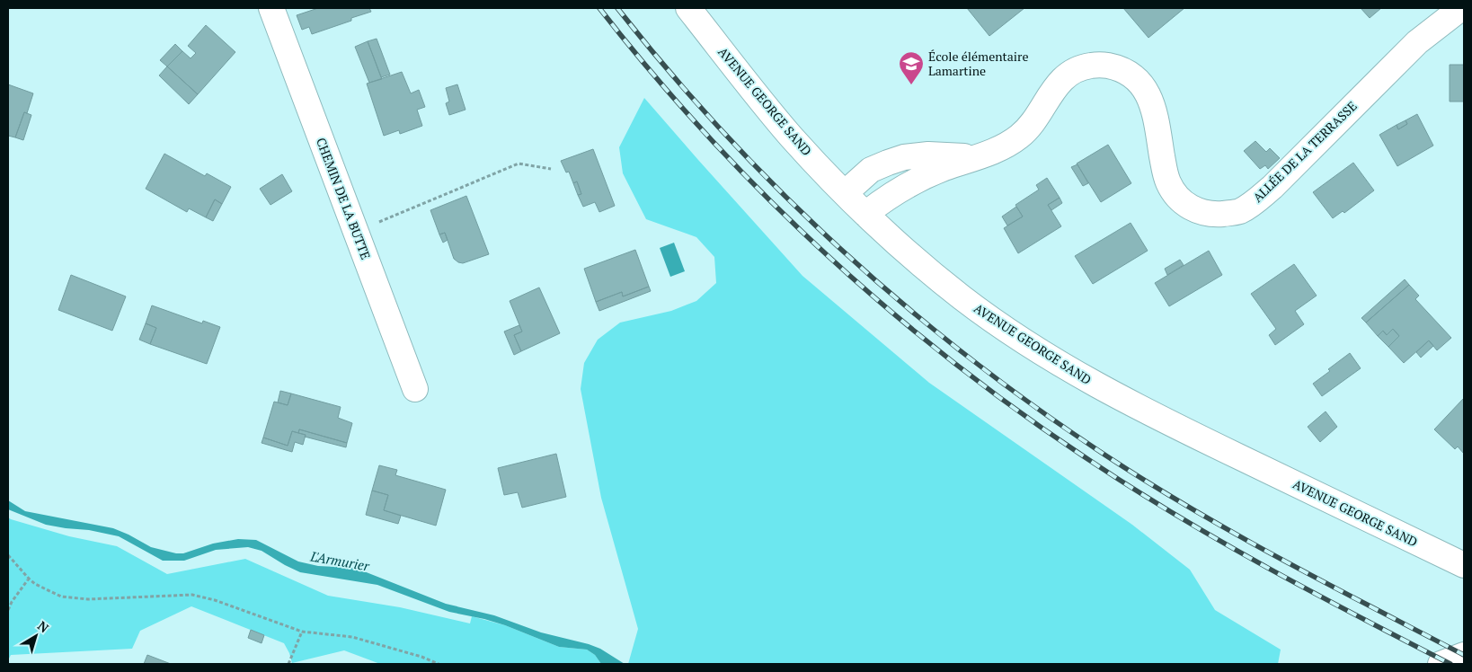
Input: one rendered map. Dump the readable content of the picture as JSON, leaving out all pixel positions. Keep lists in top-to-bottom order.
{
  "streets": {
    "street": ["AVENUE GEORGE SAND", "ALLÉE DE LA TERRASSE", "CHEMIN DE LA BUTTE"]
  },
  "crossings": [
    ["AVENUE GEORGE SAND", "ALLÉE DE LA TERRASSE"]
  ],
  "water": ["L'Armurier"],
  "places": {
    "school or university": ["École élémentaire Lamartine"]
  },
  "north": "top right"
}
